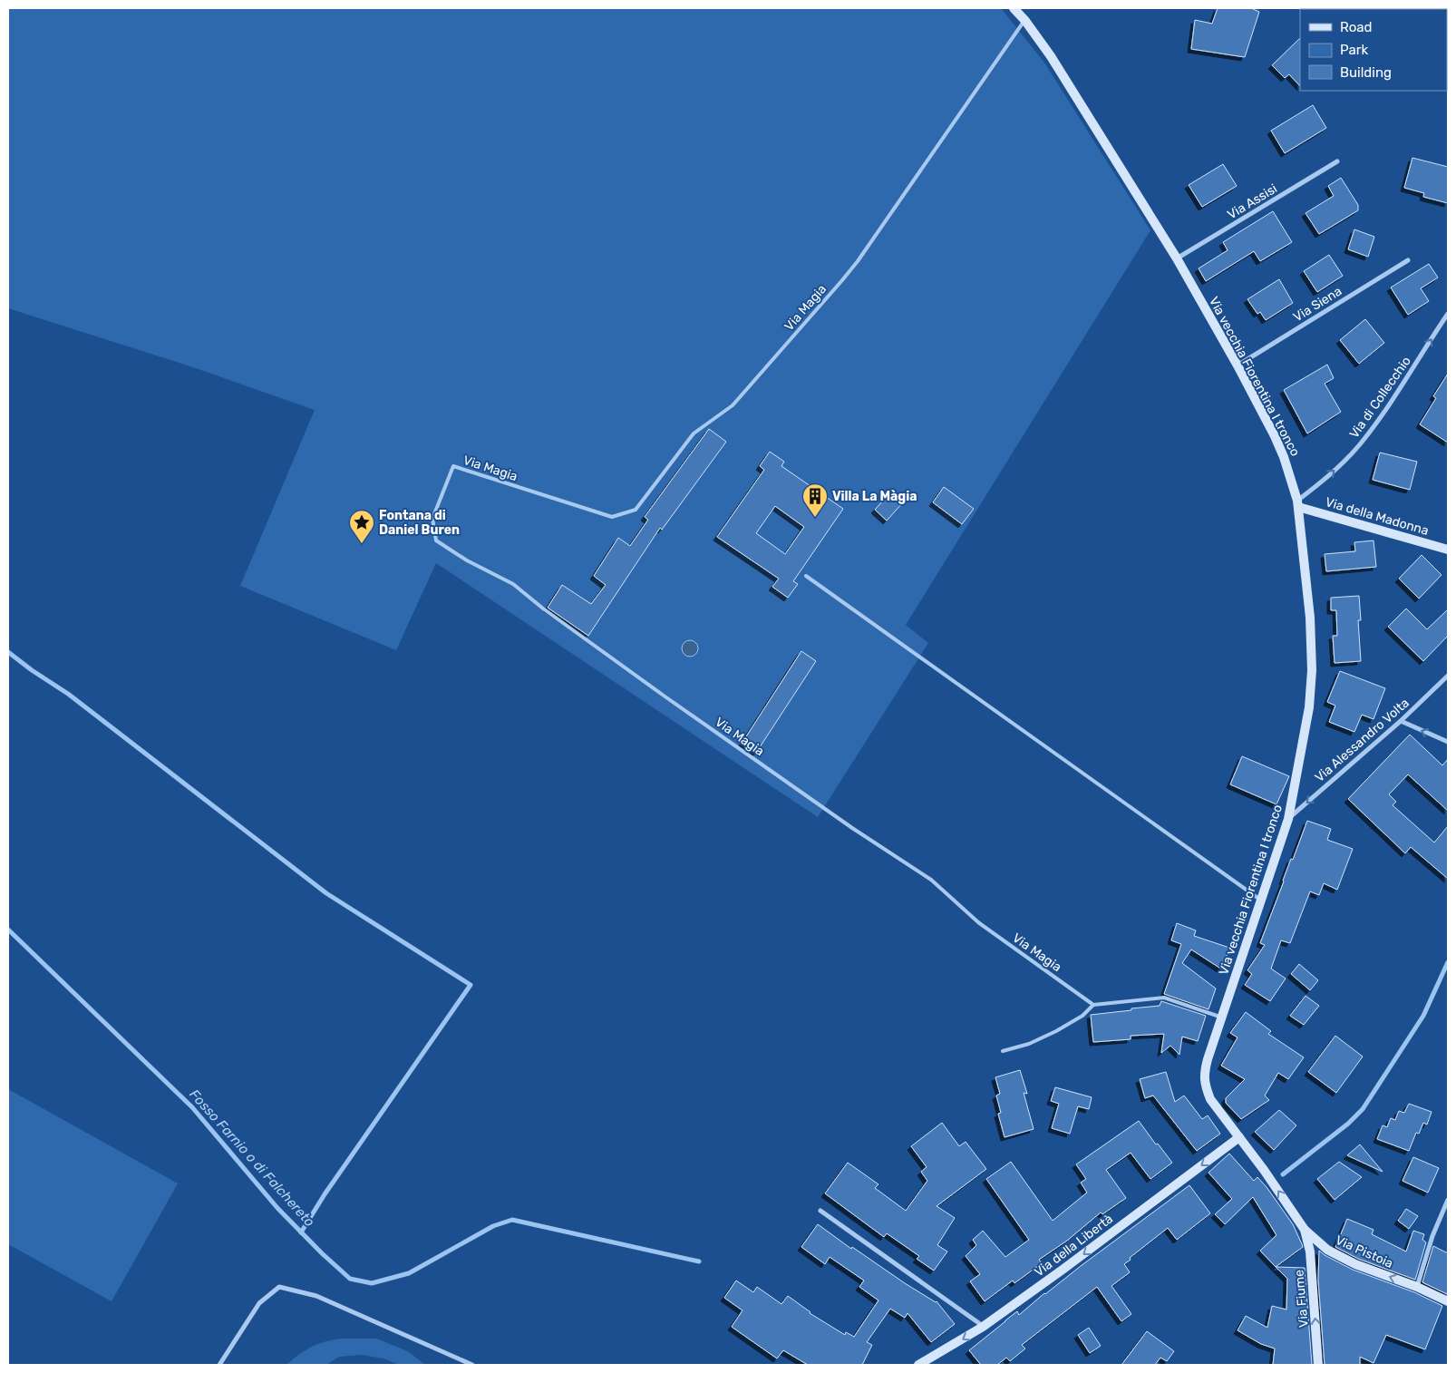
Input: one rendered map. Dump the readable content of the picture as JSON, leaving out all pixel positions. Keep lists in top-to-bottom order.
{
  "streets": {
    "street": [
      "Via Assisi",
      "Via Siena",
      "Via vecchia Fiorentina I tronco",
      "Via di Collecchio",
      "Via della Madonna",
      "Via Alessandro Volta",
      "Via della Libertà",
      "Via Pistoia",
      "Via Fiume"
    ],
    "lane": ["Via Magia"]
  },
  "crossings": [
    ["Via Assisi", "Via vecchia Fiorentina I tronco"],
    ["Via Siena", "Via vecchia Fiorentina I tronco"],
    ["Via Magia", "Via vecchia Fiorentina I tronco"],
    ["Via vecchia Fiorentina I tronco", "Via di Collecchio"],
    ["Via vecchia Fiorentina I tronco", "Via della Madonna"],
    ["Via vecchia Fiorentina I tronco", "Via Alessandro Volta"],
    ["Via vecchia Fiorentina I tronco", "Via della Libertà"],
    ["Via vecchia Fiorentina I tronco", "Via Pistoia"],
    ["Via di Collecchio", "Via della Madonna"],
    ["Via della Libertà", "Via Pistoia"],
    ["Via Pistoia", "Via Fiume"]
  ],
  "one_way": [
    "Via di Collecchio",
    "Via Alessandro Volta",
    "Via della Libertà",
    "Via Pistoia",
    "Via Fiume"
  ],
  "water": ["Fosso Farnio o di Falchereto"],
  "places": {
    "building": ["Villa La Màgia"],
    "place": ["Fontana di Daniel Buren"]
  },
  "legend": ["Road", "Park", "Building"]
}
